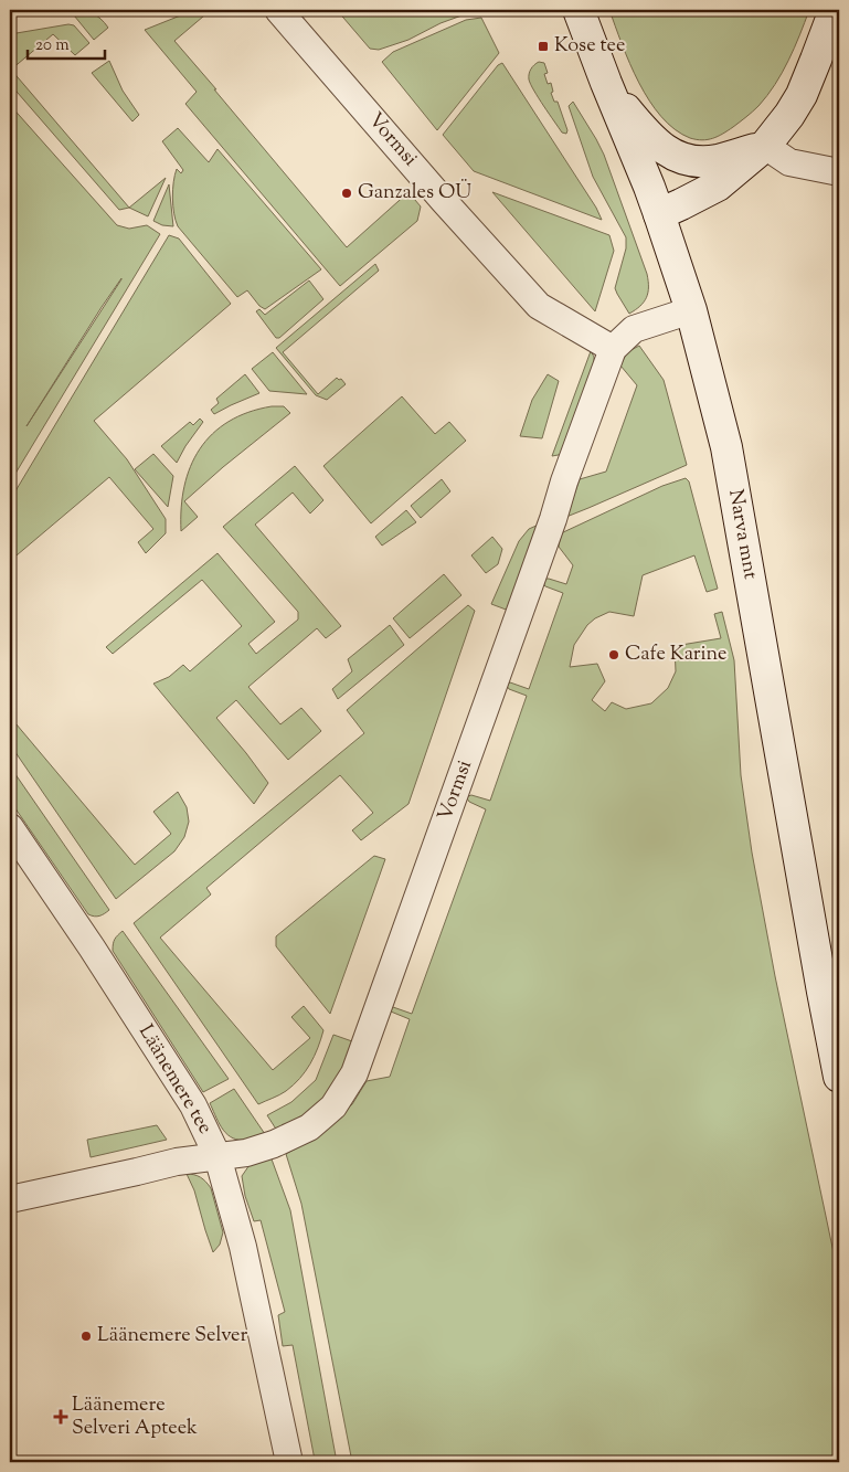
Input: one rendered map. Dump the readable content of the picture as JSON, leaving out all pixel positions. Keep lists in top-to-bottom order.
{
  "streets": {
    "main road": ["Narva mnt"],
    "street": ["Vormsi", "Läänemere tee"]
  },
  "crossings": [
    ["Vormsi", "Narva mnt"],
    ["Vormsi", "Läänemere tee"]
  ],
  "places": {
    "transit": ["Kose tee"],
    "other": ["Ganzales OÜ", "Cafe Karine", "Läänemere Selver"],
    "health": ["Läänemere Selveri Apteek"]
  },
  "scale_bar": "20 m"
}
